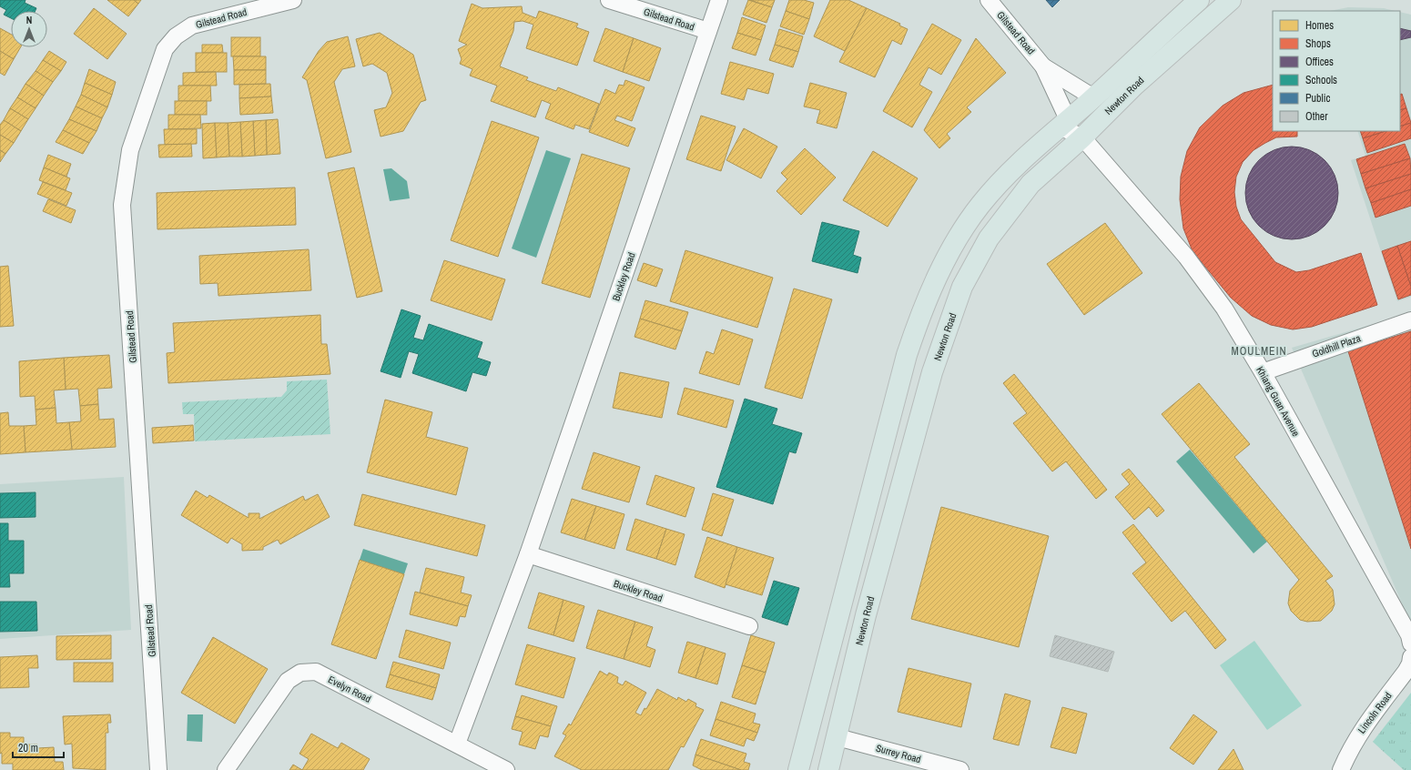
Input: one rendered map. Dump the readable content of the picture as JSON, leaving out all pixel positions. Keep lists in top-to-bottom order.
{
  "streets": {
    "main road": ["Newton Road"],
    "street": [
      "Gilstead Road",
      "Buckley Road",
      "Goldhill Plaza",
      "Khiang Guan Avenue",
      "Evelyn Road",
      "Lincoln Road",
      "Surrey Road"
    ]
  },
  "crossings": [
    ["Gilstead Road", "Newton Road"],
    ["Gilstead Road", "Buckley Road"],
    ["Gilstead Road", "Khiang Guan Avenue"],
    ["Newton Road", "Khiang Guan Avenue"],
    ["Newton Road", "Surrey Road"],
    ["Buckley Road", "Evelyn Road"],
    ["Goldhill Plaza", "Khiang Guan Avenue"]
  ],
  "districts": ["MOULMEIN"],
  "legend": [
    "Homes",
    "Shops",
    "Offices",
    "Schools",
    "Public",
    "Other"
  ],
  "scale_bar": "20 m",
  "north": "top"
}
